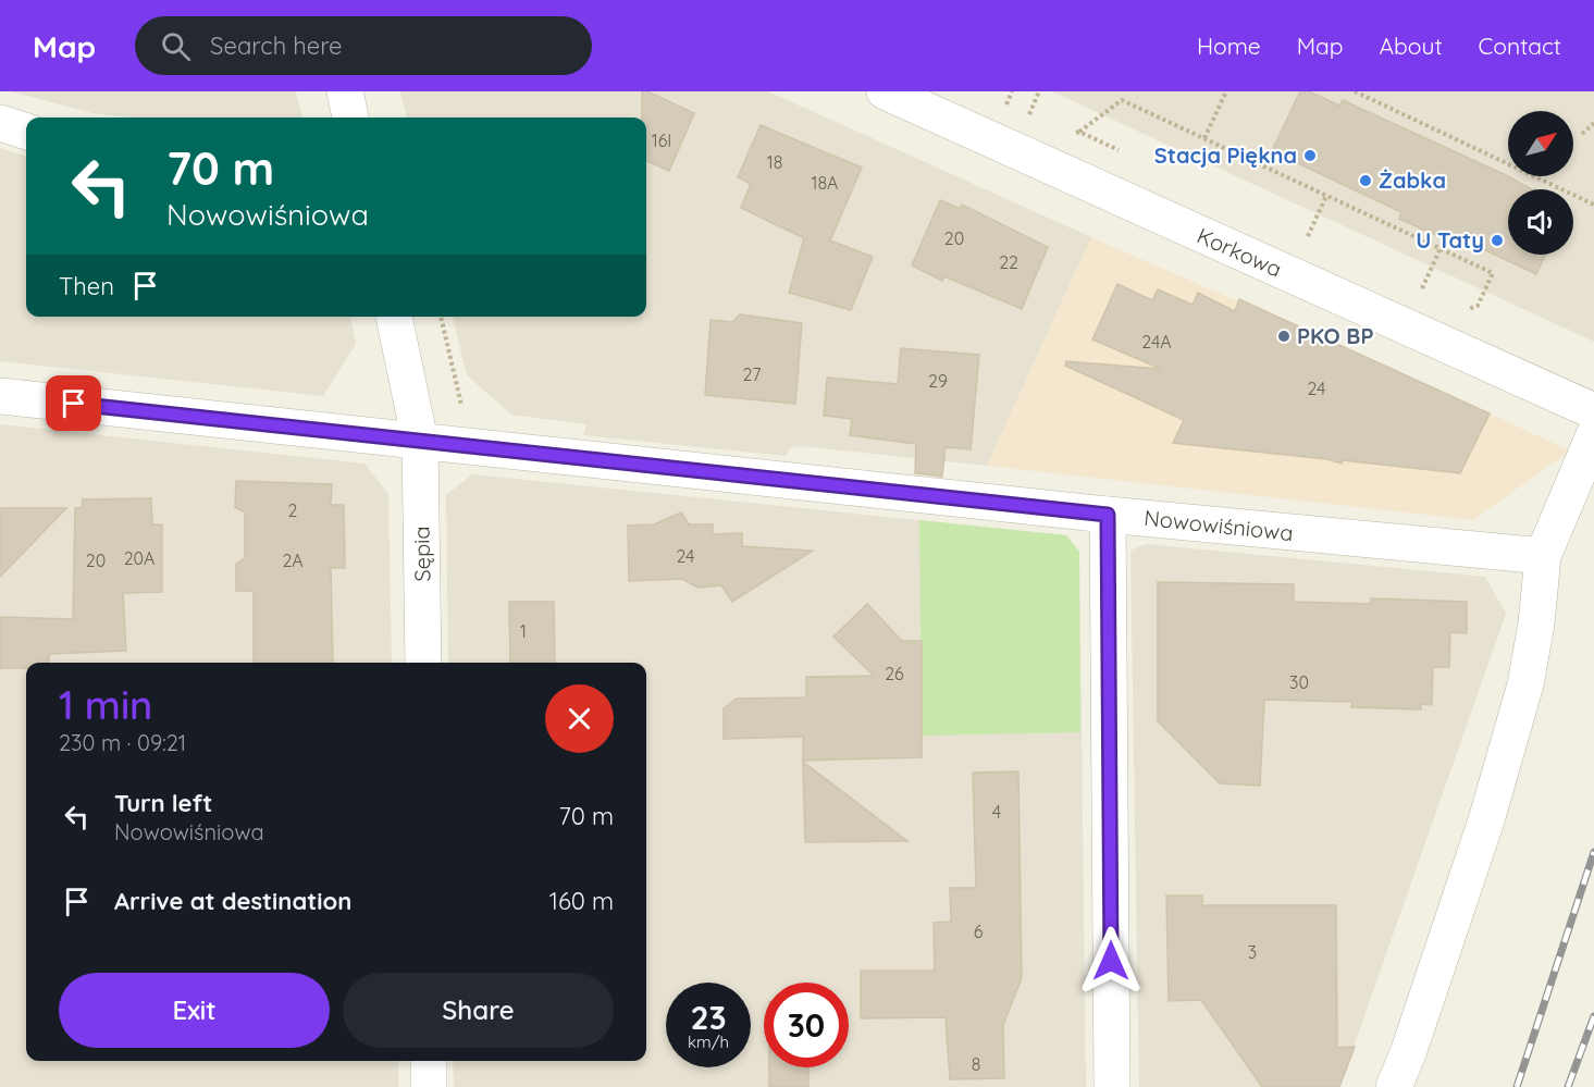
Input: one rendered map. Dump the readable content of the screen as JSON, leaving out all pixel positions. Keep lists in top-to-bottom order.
{
  "streets": {
    "street": ["Korkowa", "Nowowiśniowa", "Sępia"]
  },
  "crossings": [
    ["Nowowiśniowa", "Sępia"]
  ],
  "places": [
    "Stacja Piękna",
    "Żabka",
    "U Taty",
    "PKO BP"
  ],
  "house_numbers": [
    "16I",
    "18",
    "18A",
    "20",
    "22",
    "24A",
    "27",
    "29",
    "24",
    "2",
    "24",
    "20A",
    "20",
    "2A",
    "1",
    "26",
    "30",
    "4",
    "6",
    "3",
    "8"
  ],
  "north": "top right",
  "page": {
    "header": "Map",
    "search": "Search here",
    "nav": [
      "Home",
      "Map",
      "About",
      "Contact"
    ],
    "turn": ["70 m", "Nowowiśniowa"],
    "then": "Then",
    "heading": ["1 min", "230 m · 09:21"],
    "list": [
      {
        "name": "Turn left",
        "note": "Nowowiśniowa",
        "value": "70 m"
      },
      {
        "name": "Arrive at destination",
        "value": "160 m"
      }
    ],
    "buttons": ["Exit", "Share"],
    "speed": "23 km/h",
    "limit": "30"
  }
}
